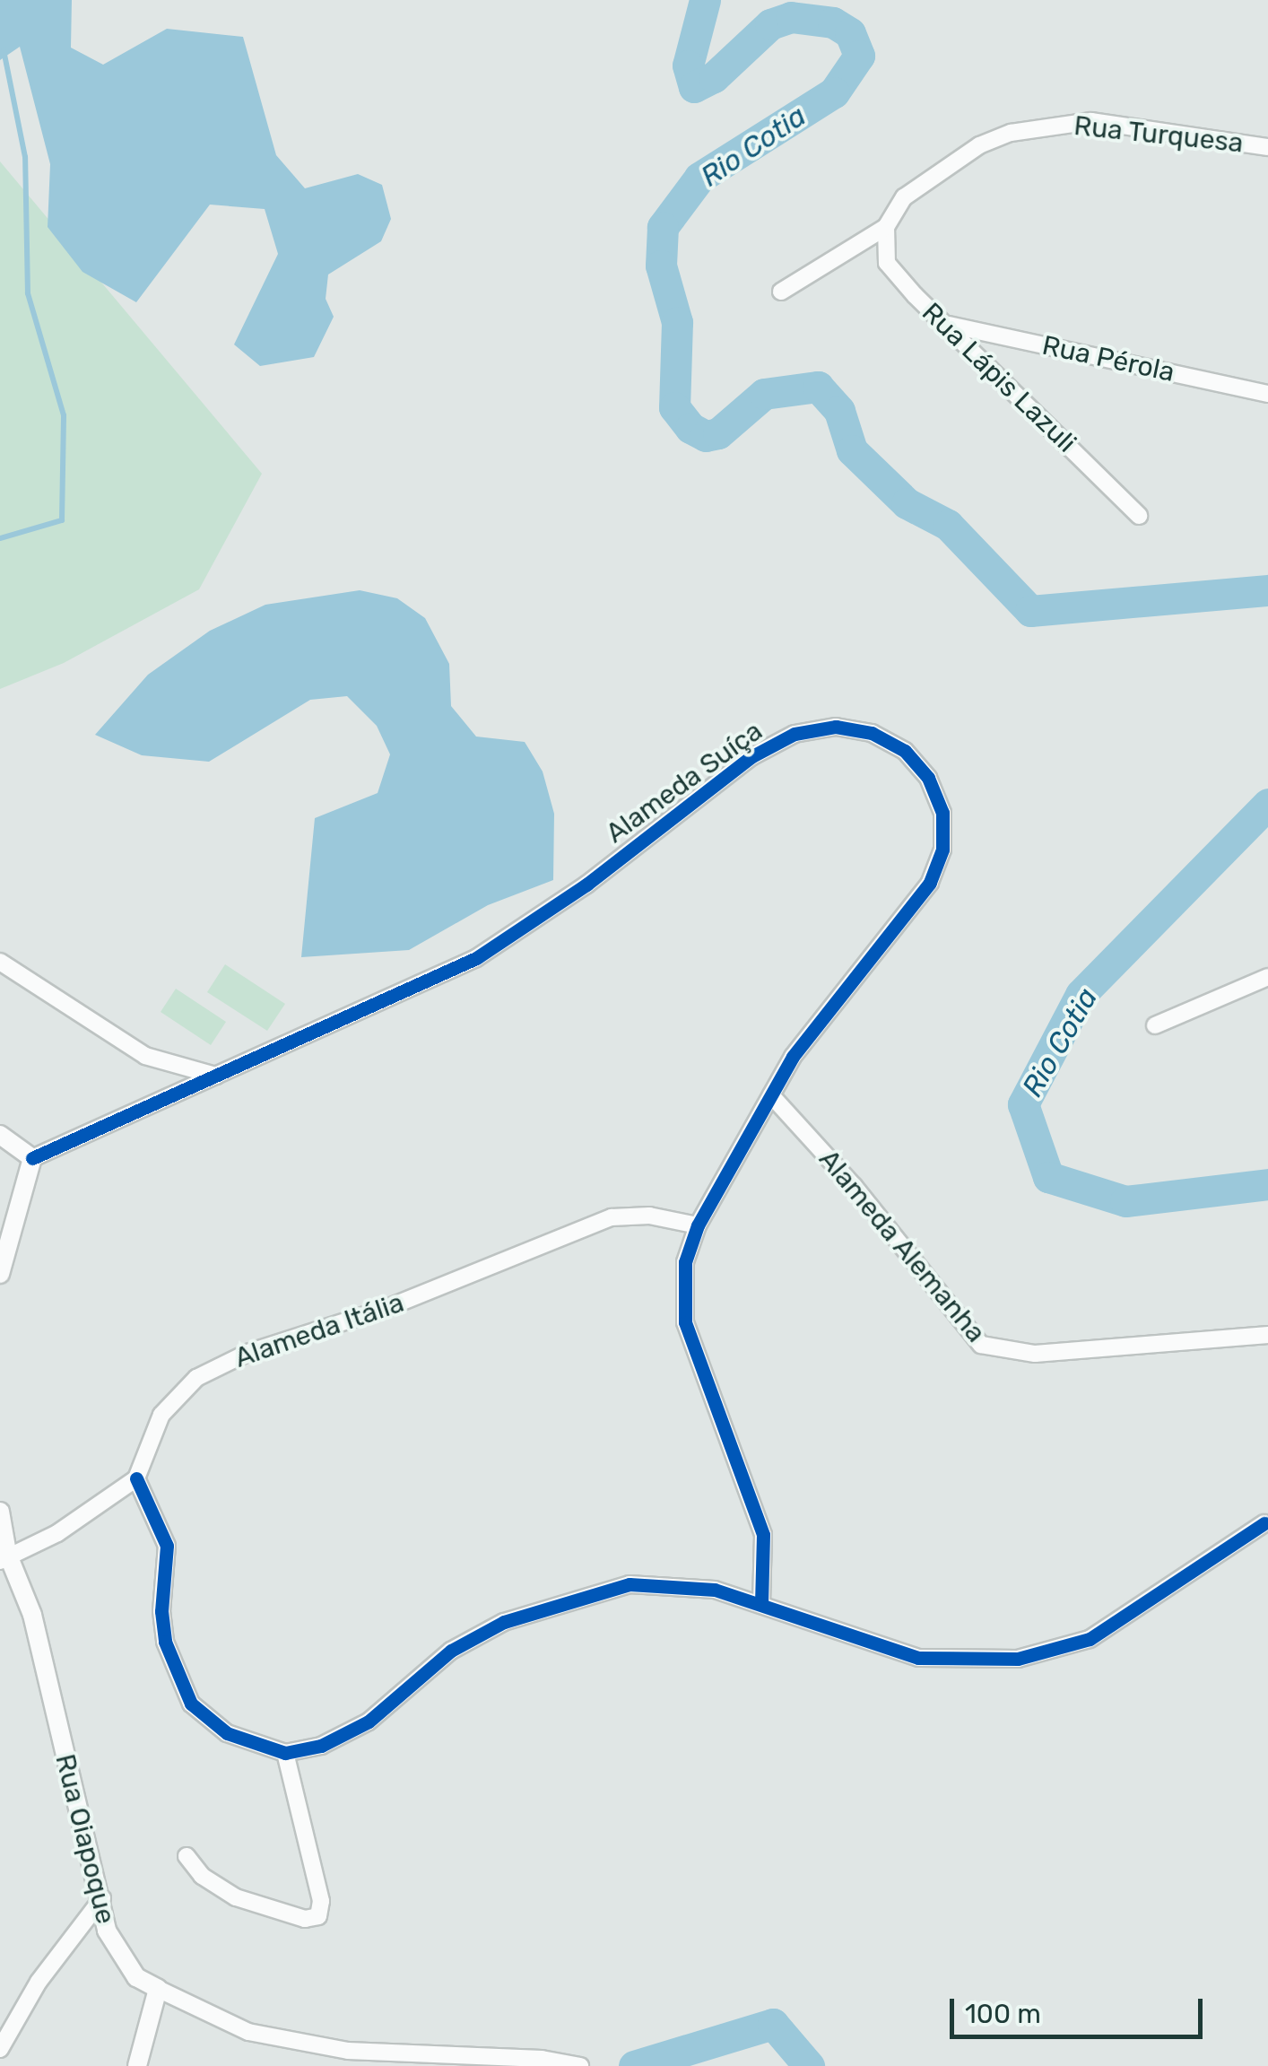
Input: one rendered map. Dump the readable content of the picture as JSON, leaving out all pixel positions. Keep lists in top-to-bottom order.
{
  "streets": {
    "street": [
      "Rua Turquesa",
      "Rua Pérola",
      "Rua Lápis Lazuli",
      "Alameda Suíça",
      "Alameda Alemanha",
      "Alameda Itália",
      "Rua Oiapoque"
    ]
  },
  "crossings": [
    ["Rua Turquesa", "Rua Lápis Lazuli"],
    ["Rua Pérola", "Rua Lápis Lazuli"],
    ["Alameda Suíça", "Alameda Alemanha"],
    ["Alameda Suíça", "Alameda Itália"]
  ],
  "water": ["Rio Cotia"],
  "scale_bar": "100 m"
}
